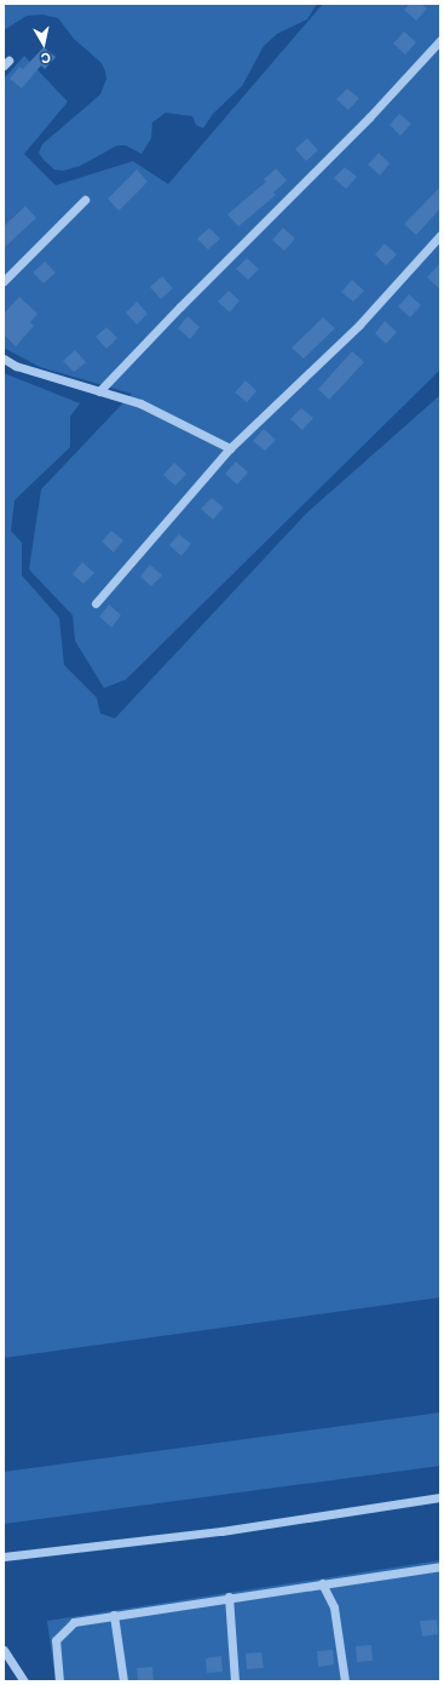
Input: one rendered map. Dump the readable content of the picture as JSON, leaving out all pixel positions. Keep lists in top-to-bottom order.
{
  "north": "bottom"
}
